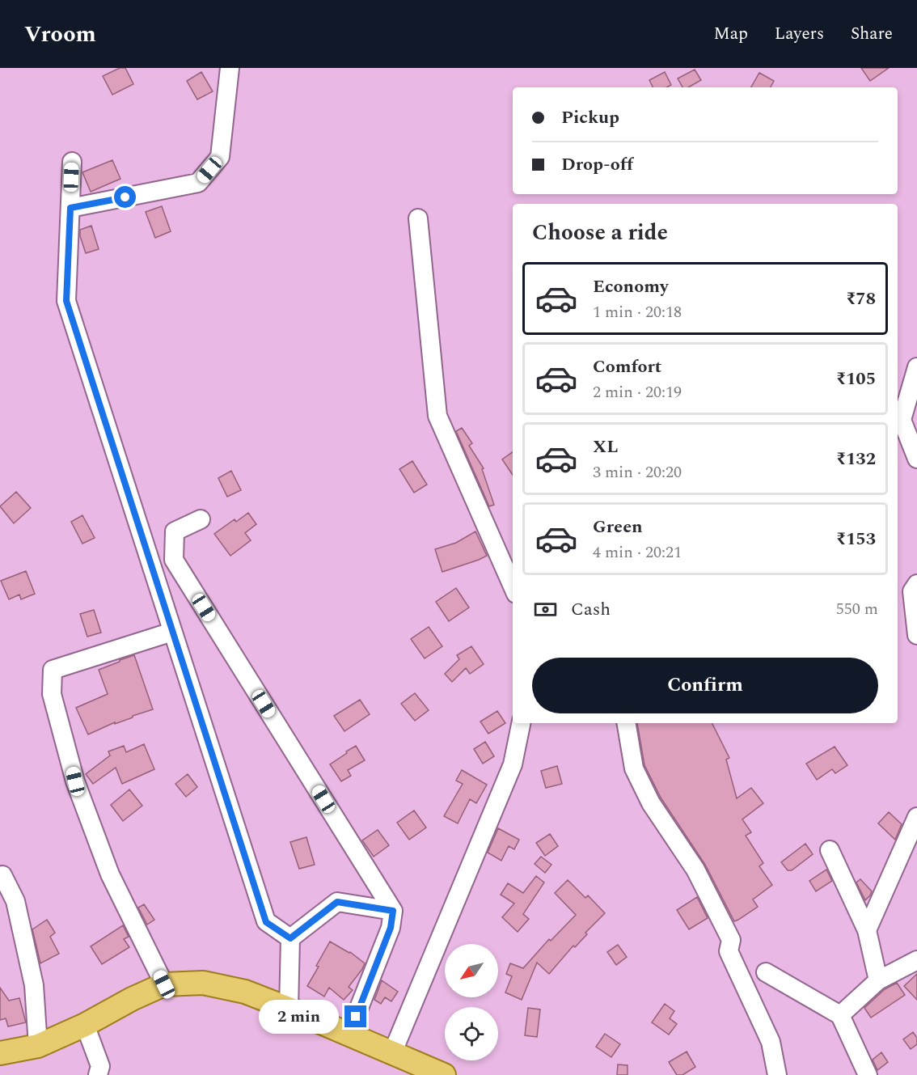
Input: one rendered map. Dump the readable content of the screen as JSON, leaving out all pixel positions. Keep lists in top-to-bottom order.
{
  "north": "bottom left",
  "page": {
    "header": "Vroom",
    "nav": ["Map", "Layers", "Share"],
    "banner": ["Pickup", "Drop-off"],
    "heading": "Choose a ride",
    "list": [
      {
        "name": "Economy",
        "note": "1 min · 20:18",
        "value": "₹78"
      },
      {
        "name": "Comfort",
        "note": "2 min · 20:19",
        "value": "₹105"
      },
      {
        "name": "XL",
        "note": "3 min · 20:20",
        "value": "₹132"
      },
      {
        "name": "Green",
        "note": "4 min · 20:21",
        "value": "₹153"
      }
    ],
    "pay": ["Cash", "550 m"],
    "buttons": "Confirm",
    "bubble": "2 min"
  }
}
